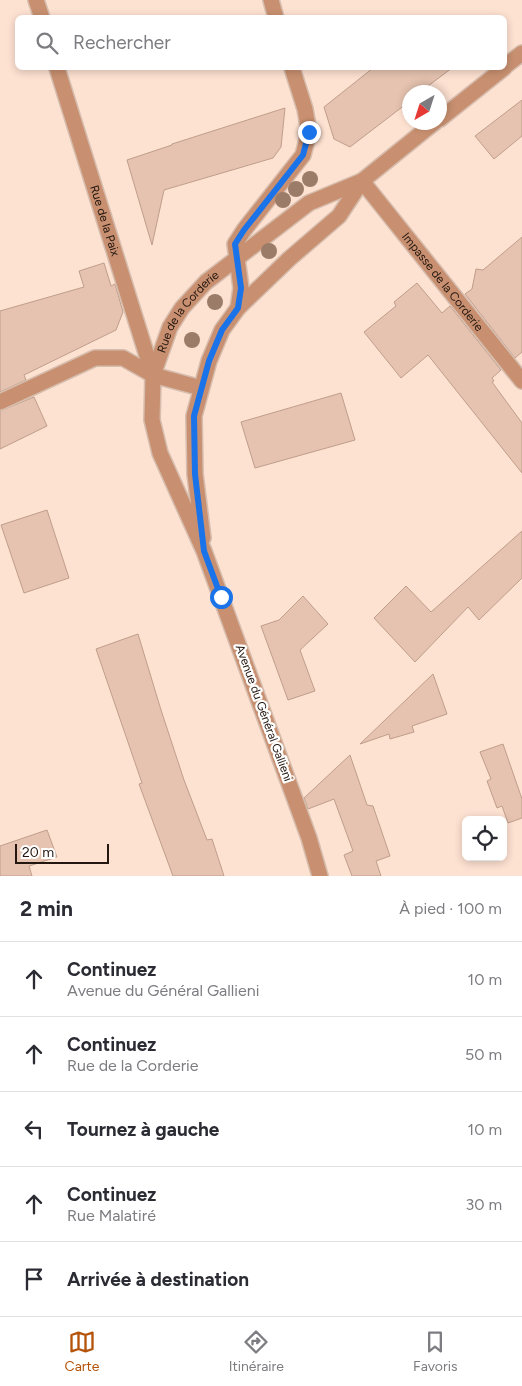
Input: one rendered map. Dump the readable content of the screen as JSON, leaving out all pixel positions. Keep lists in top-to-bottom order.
{
  "streets": {
    "street": [
      "Rue de la Paix",
      "Impasse de la Corderie",
      "Rue de la Corderie",
      "Avenue du Général Gallieni"
    ]
  },
  "crossings": [
    ["Rue de la Paix", "Rue de la Corderie"],
    ["Impasse de la Corderie", "Rue de la Corderie"],
    ["Rue de la Corderie", "Avenue du Général Gallieni"]
  ],
  "scale_bar": "20 m",
  "north": "bottom left",
  "page": {
    "search": "Rechercher",
    "scale": "20 m",
    "heading": ["2 min", "À pied · 100 m"],
    "list": [
      ["Continuez", "Avenue du Général Gallieni", "10 m"],
      ["Continuez", "Rue de la Corderie", "50 m"],
      ["Tournez à gauche", "10 m"],
      ["Continuez", "Rue Malatiré", "30 m"],
      "Arrivée à destination"
    ],
    "nav": ["Carte", "Itinéraire", "Favoris"]
  }
}
